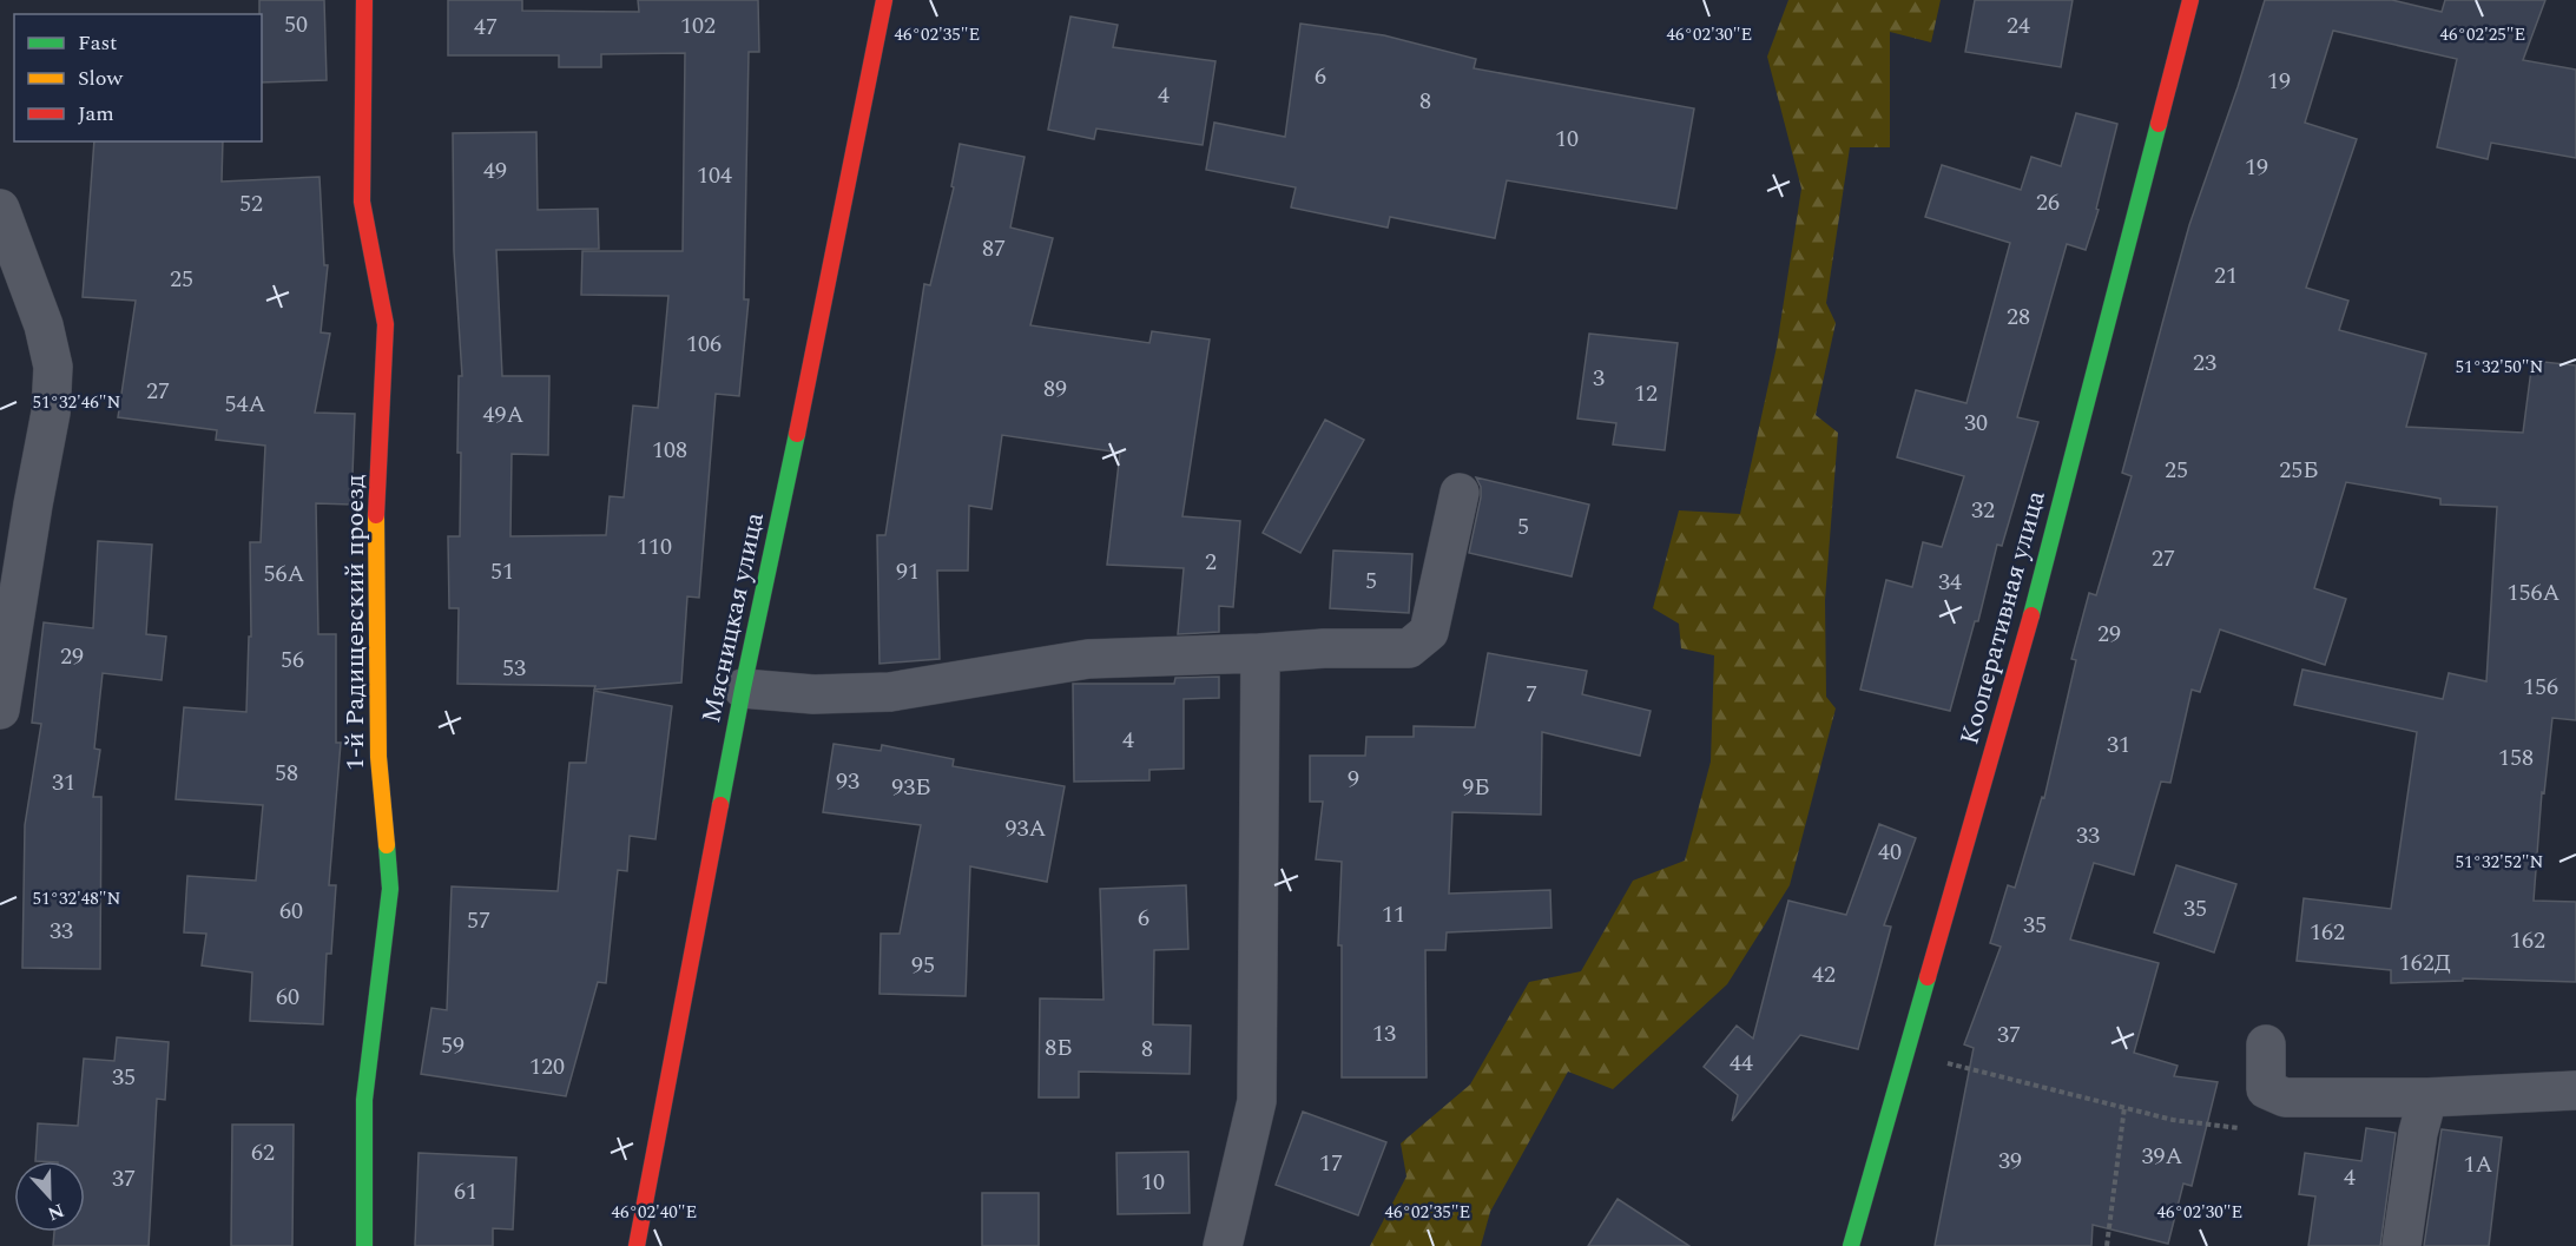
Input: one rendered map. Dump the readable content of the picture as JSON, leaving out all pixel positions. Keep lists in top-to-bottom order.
{
  "streets": {
    "street": ["Мясницкая улица", "Кооперативная улица", "1-й Радищевский проезд"]
  },
  "house_numbers": [
    "50",
    "102",
    "24",
    "47",
    "6",
    "19",
    "4",
    "8",
    "10",
    "19",
    "49",
    "104",
    "26",
    "52",
    "87",
    "21",
    "25",
    "28",
    "106",
    "23",
    "3",
    "89",
    "27",
    "12",
    "54А",
    "49А",
    "30",
    "108",
    "25",
    "25Б",
    "32",
    "5",
    "110",
    "27",
    "2",
    "51",
    "91",
    "56А",
    "5",
    "34",
    "156А",
    "29",
    "29",
    "56",
    "53",
    "156",
    "7",
    "4",
    "31",
    "158",
    "58",
    "9",
    "93",
    "31",
    "93Б",
    "9Б",
    "93А",
    "33",
    "40",
    "35",
    "60",
    "11",
    "6",
    "57",
    "35",
    "33",
    "162",
    "162",
    "162Д",
    "95",
    "42",
    "60",
    "13",
    "37",
    "59",
    "8Б",
    "8",
    "44",
    "120",
    "35",
    "62",
    "39А",
    "39",
    "17",
    "1А",
    "4",
    "37",
    "10",
    "61"
  ],
  "legend": ["Fast", "Slow", "Jam"],
  "north": "bottom",
  "coordinates": [
    "46°02'25\"E",
    "46°02'35\"E",
    "46°02'30\"E",
    "51°32'50\"N",
    "51°32'46\"N",
    "51°32'52\"N",
    "51°32'48\"N",
    "46°02'40\"E"
  ]
}
